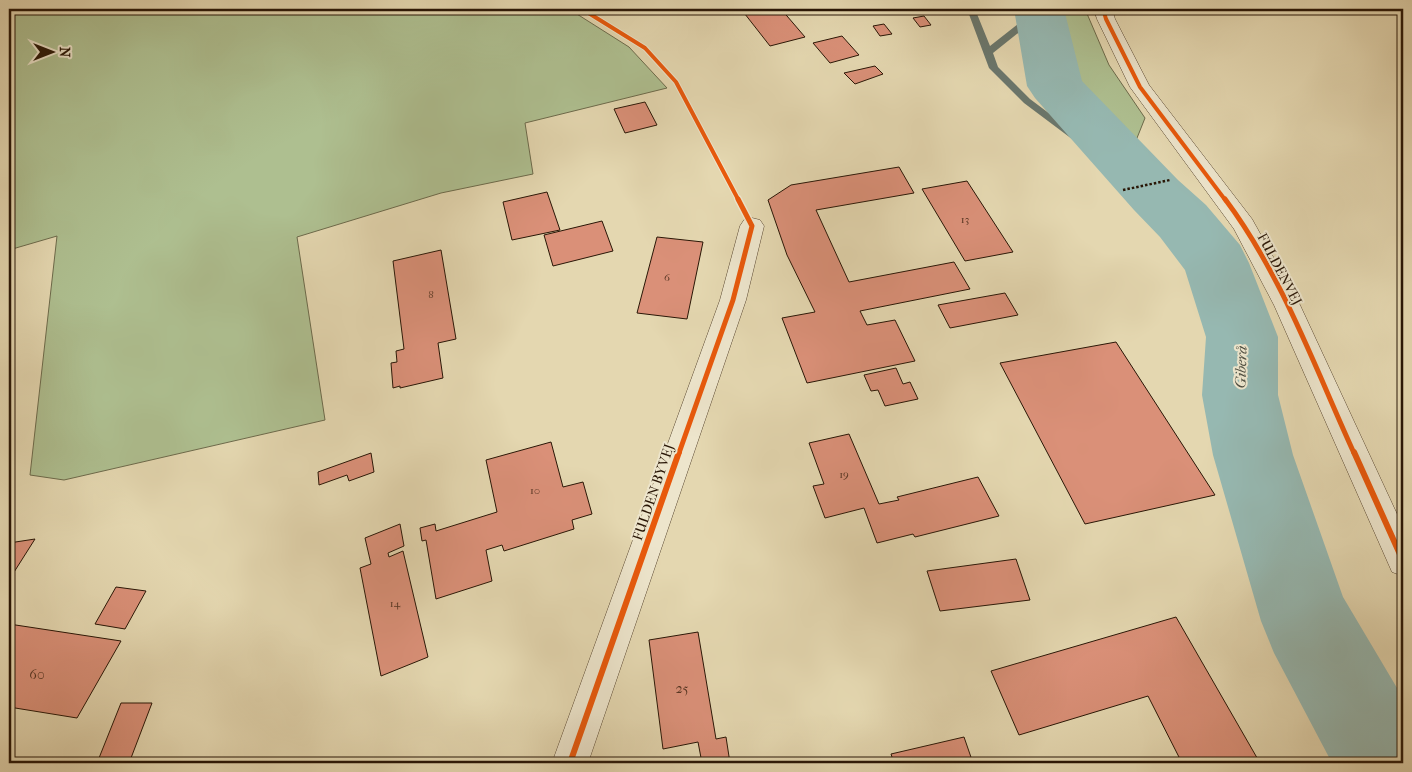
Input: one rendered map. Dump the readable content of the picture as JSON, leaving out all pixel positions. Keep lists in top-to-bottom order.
{
  "streets": {
    "street": ["FULDENVEJ", "FULDEN BYVEJ"]
  },
  "water": ["Giberå"],
  "house_numbers": [
    "13",
    "6",
    "8",
    "19",
    "10",
    "14",
    "60",
    "25"
  ],
  "north": "right"
}
